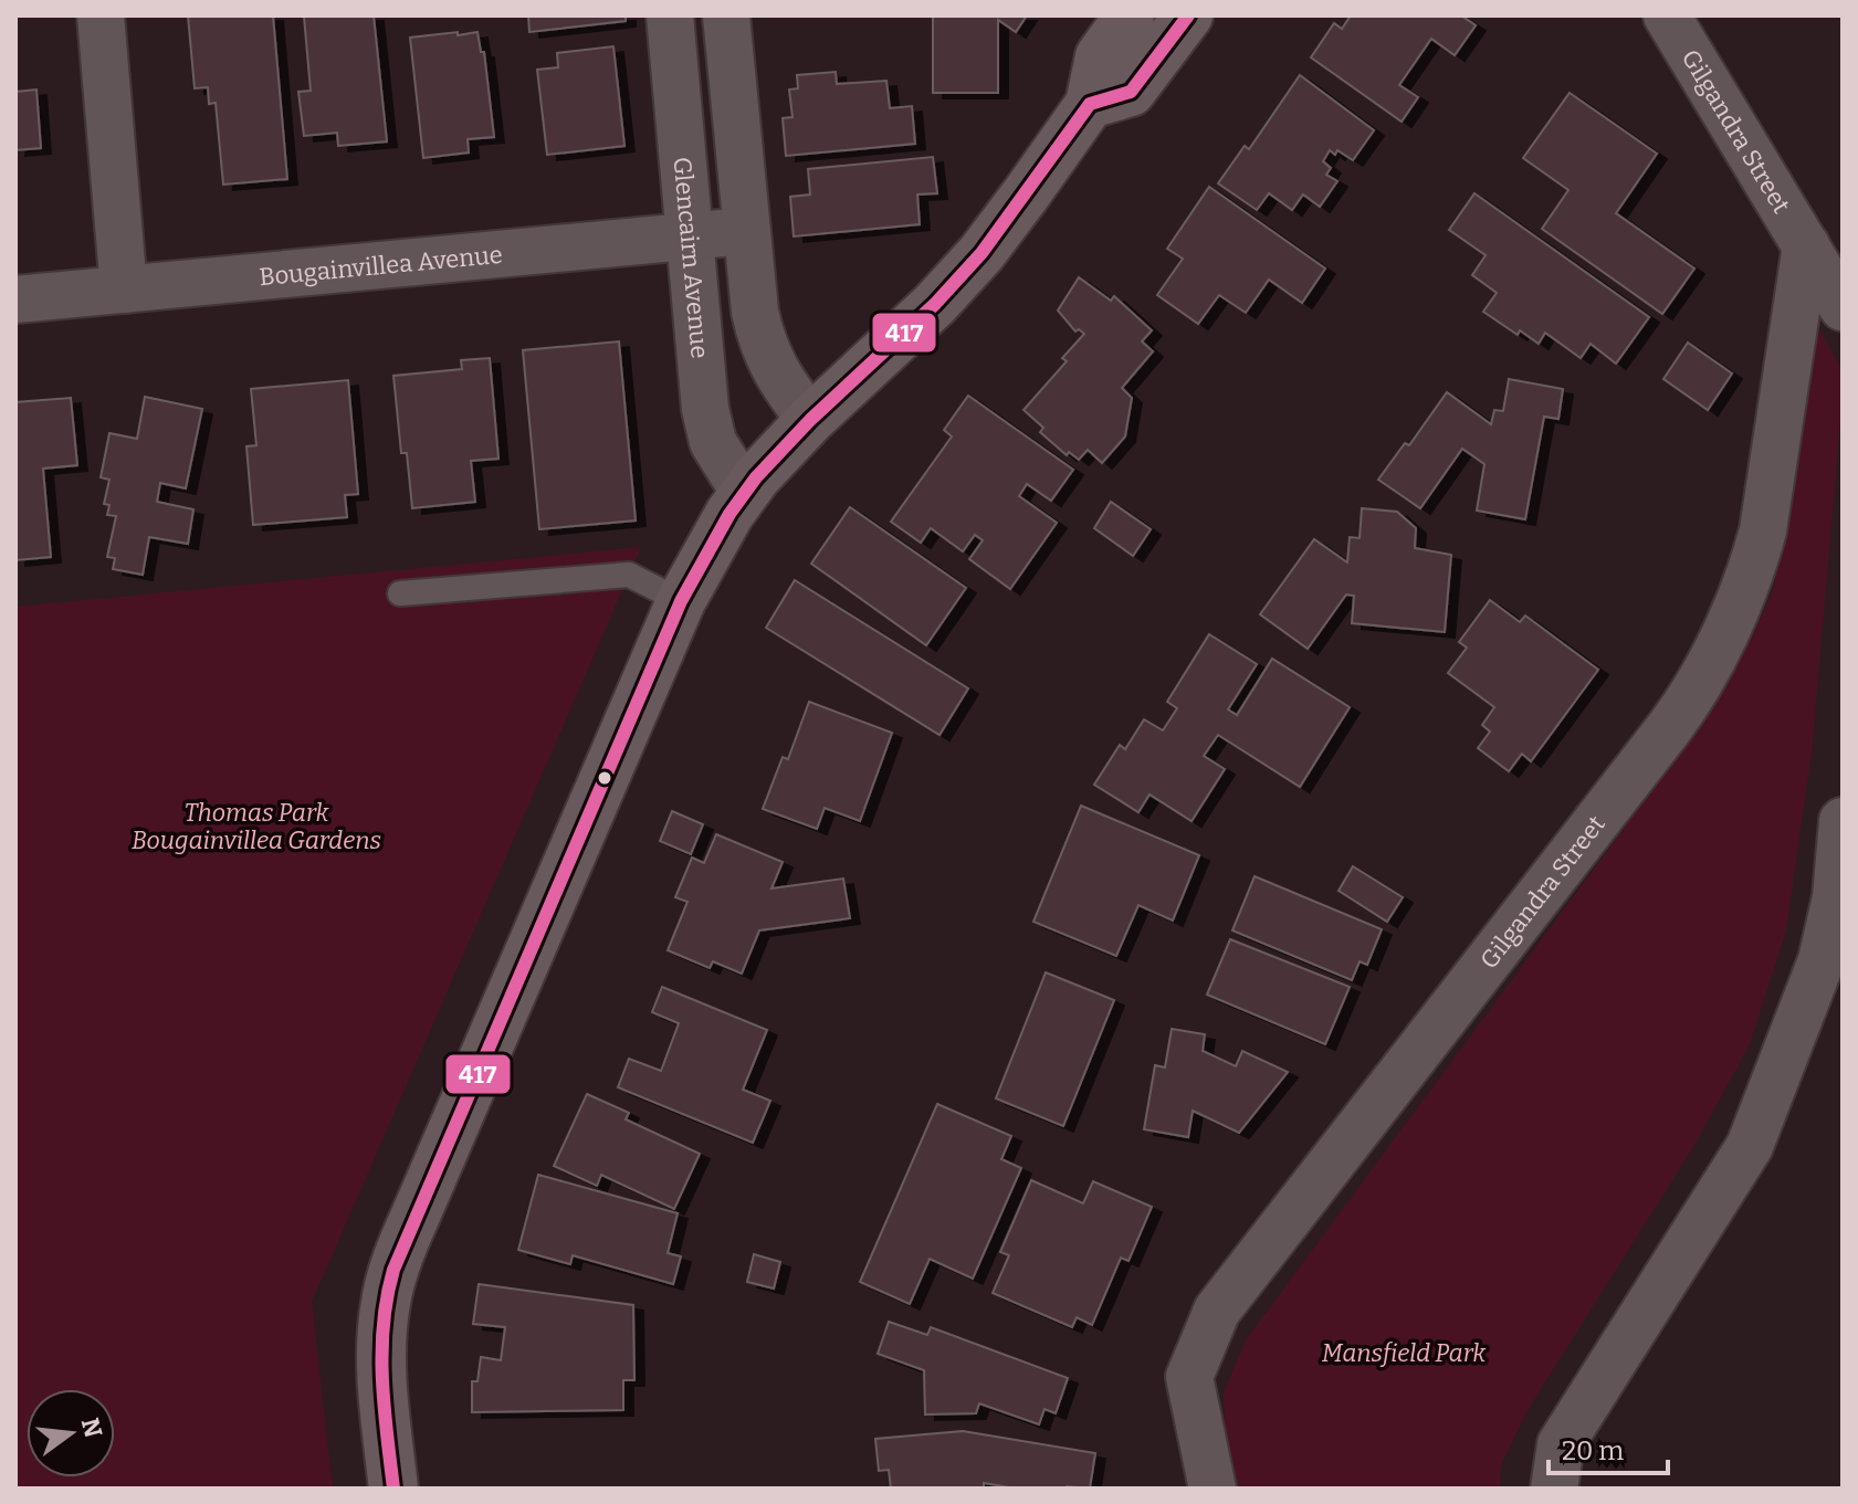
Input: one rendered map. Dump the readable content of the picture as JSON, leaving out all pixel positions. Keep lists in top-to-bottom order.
{
  "streets": {
    "street": ["Gilgandra Street", "Glencairn Avenue", "Bougainvillea Avenue"]
  },
  "crossings": [
    ["Glencairn Avenue", "Bougainvillea Avenue"]
  ],
  "parks": ["Thomas Park Bougainvillea Gardens", "Mansfield Park"],
  "lines": ["transit line 417"],
  "scale_bar": "20 m",
  "north": "right"
}
